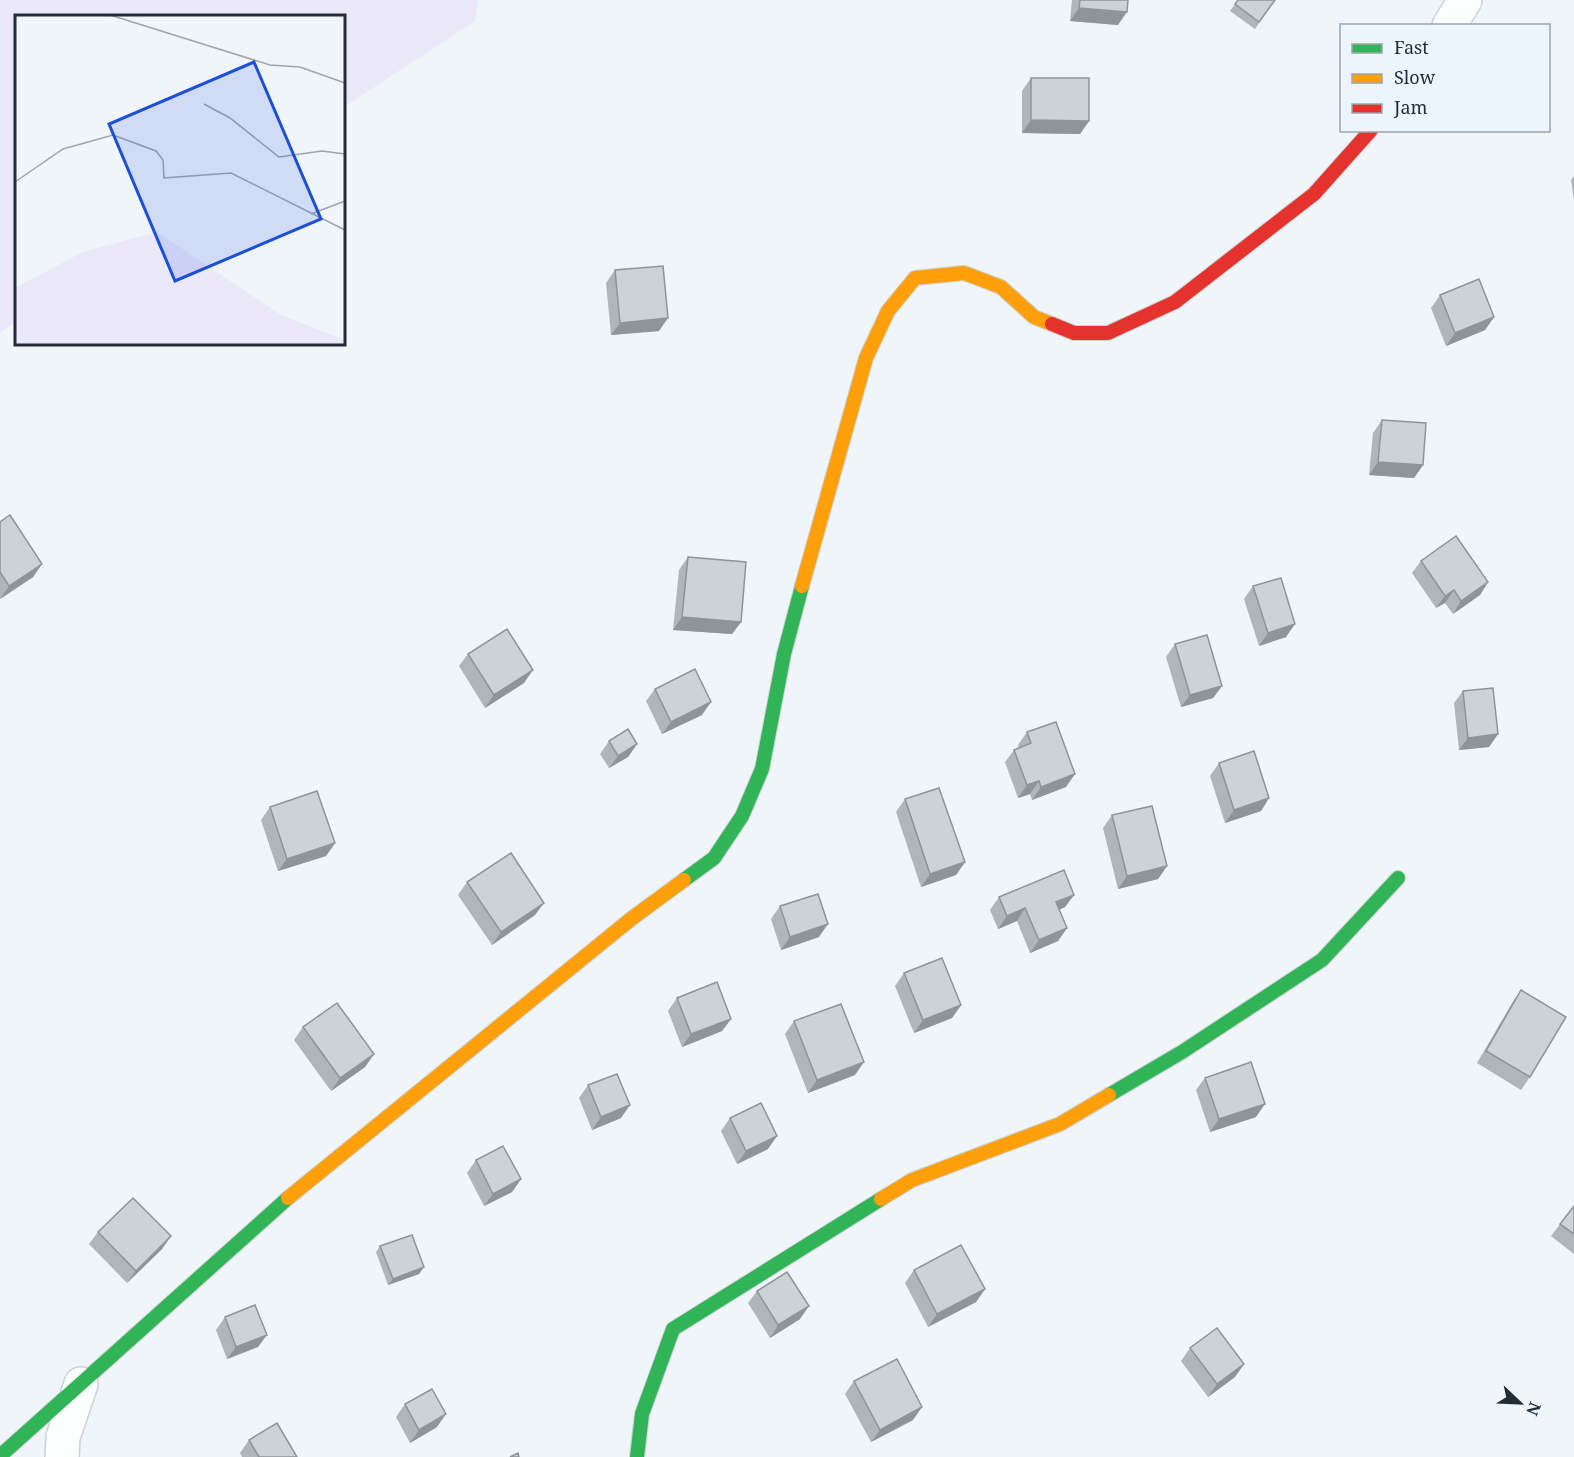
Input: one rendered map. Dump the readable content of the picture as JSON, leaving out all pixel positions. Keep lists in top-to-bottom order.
{
  "legend": ["Fast", "Slow", "Jam"],
  "north": "bottom right"
}
